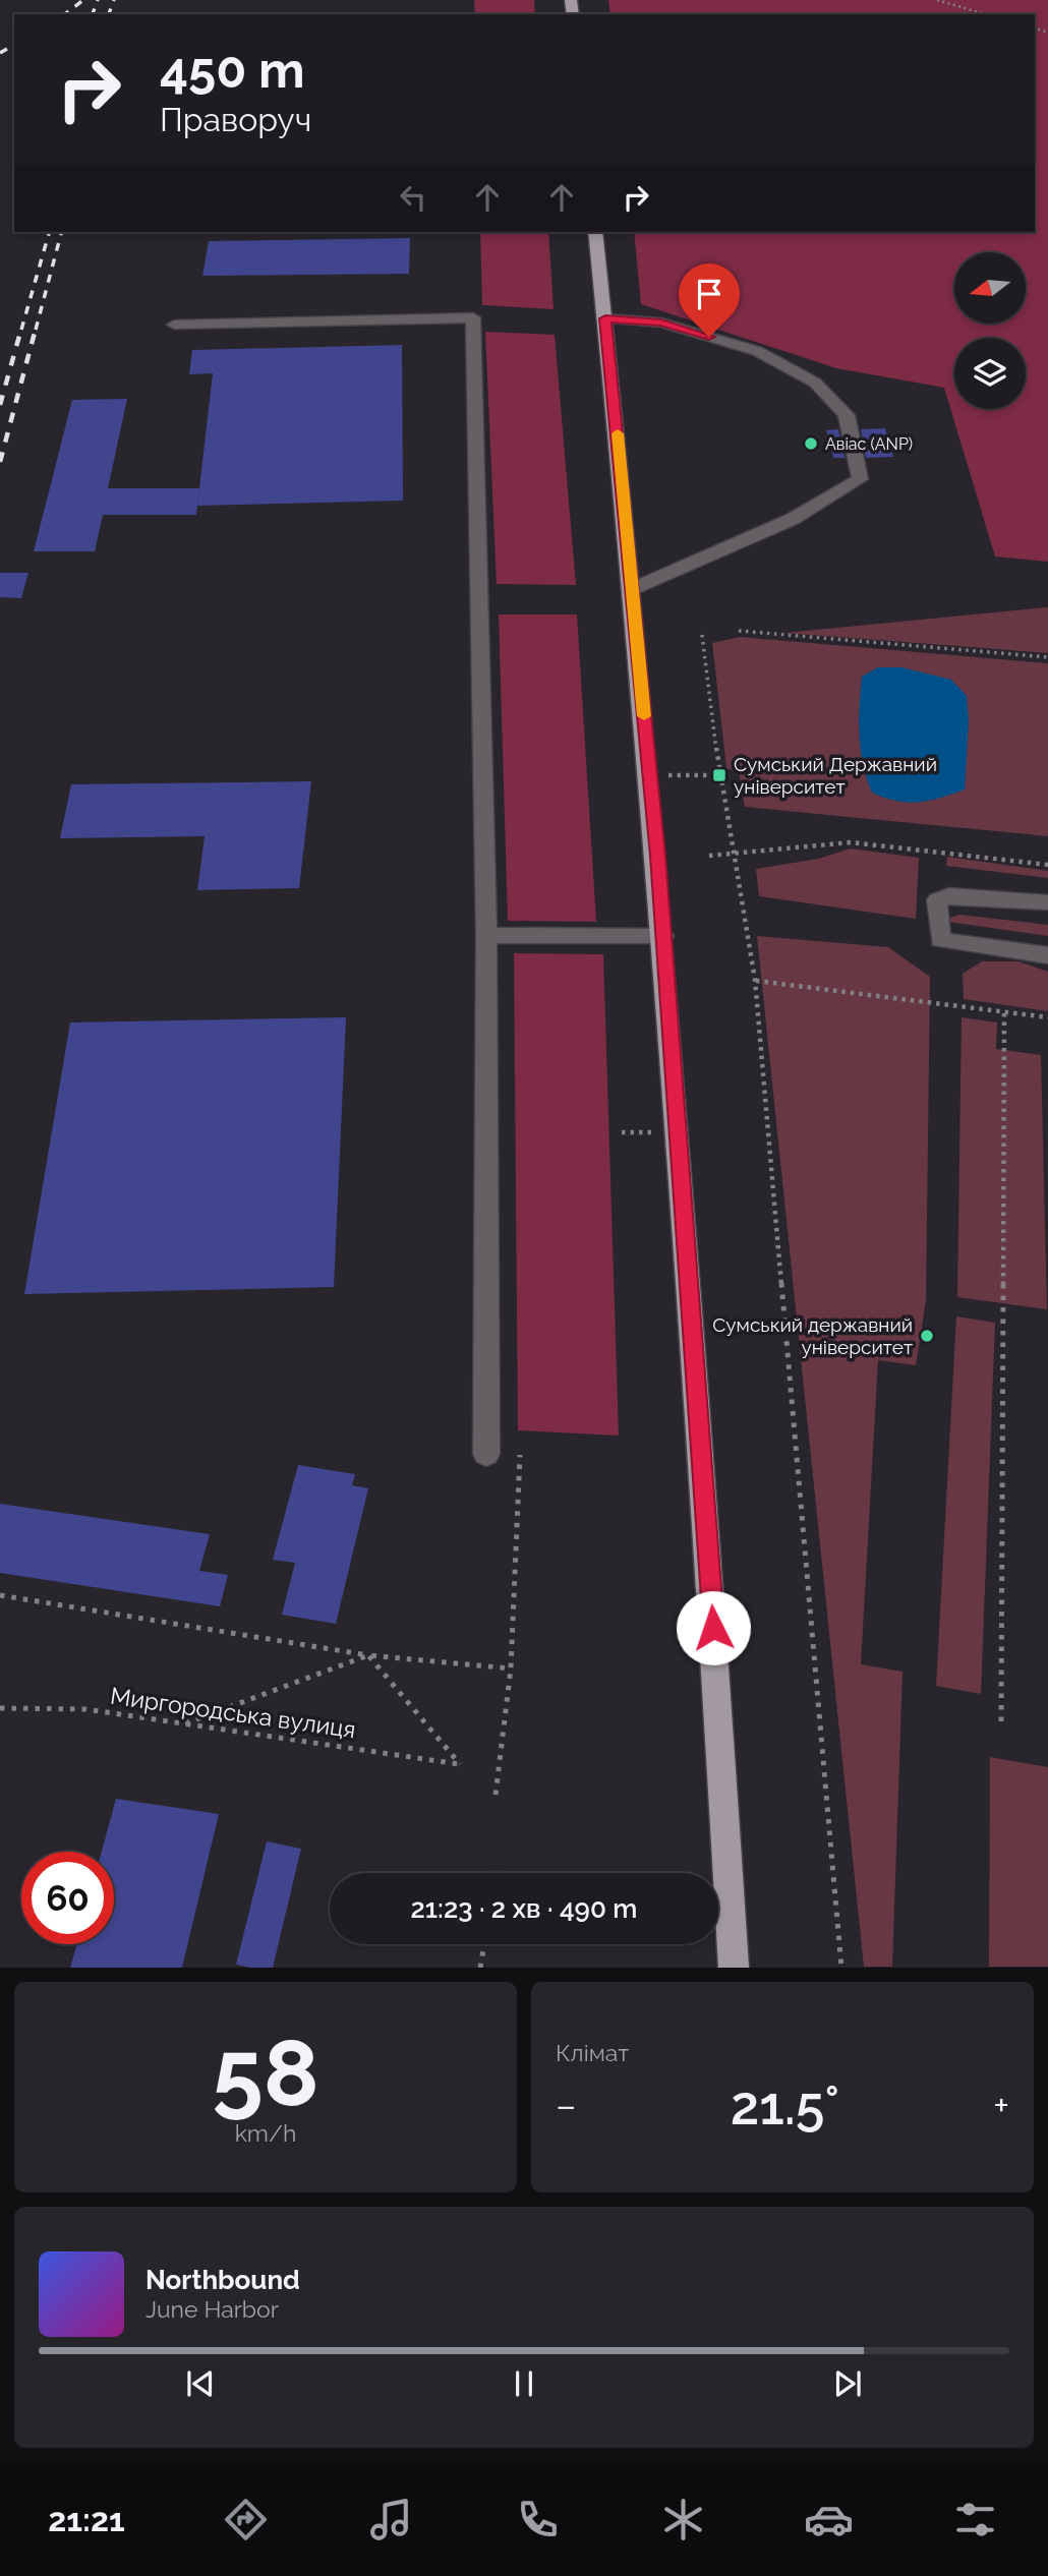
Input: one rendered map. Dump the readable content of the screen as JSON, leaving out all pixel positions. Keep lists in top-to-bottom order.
{
  "streets": {
    "path": ["Миргородська вулиця"]
  },
  "places": {
    "other": ["Авіас (ANP)", "Сумський державний університет"],
    "transit": ["Сумський Державний університет"]
  },
  "north": "left",
  "page": {
    "turn": ["450 m", "Праворуч"],
    "limit": "60",
    "trip": "21:23 · 2 хв · 490 m",
    "tile": [
      ["58", "km/h"],
      "Клімат"
    ],
    "heat": ["−", "21.5°", "+"],
    "song": ["Northbound", "June Harbor"],
    "tabs": "21:21"
  }
}
